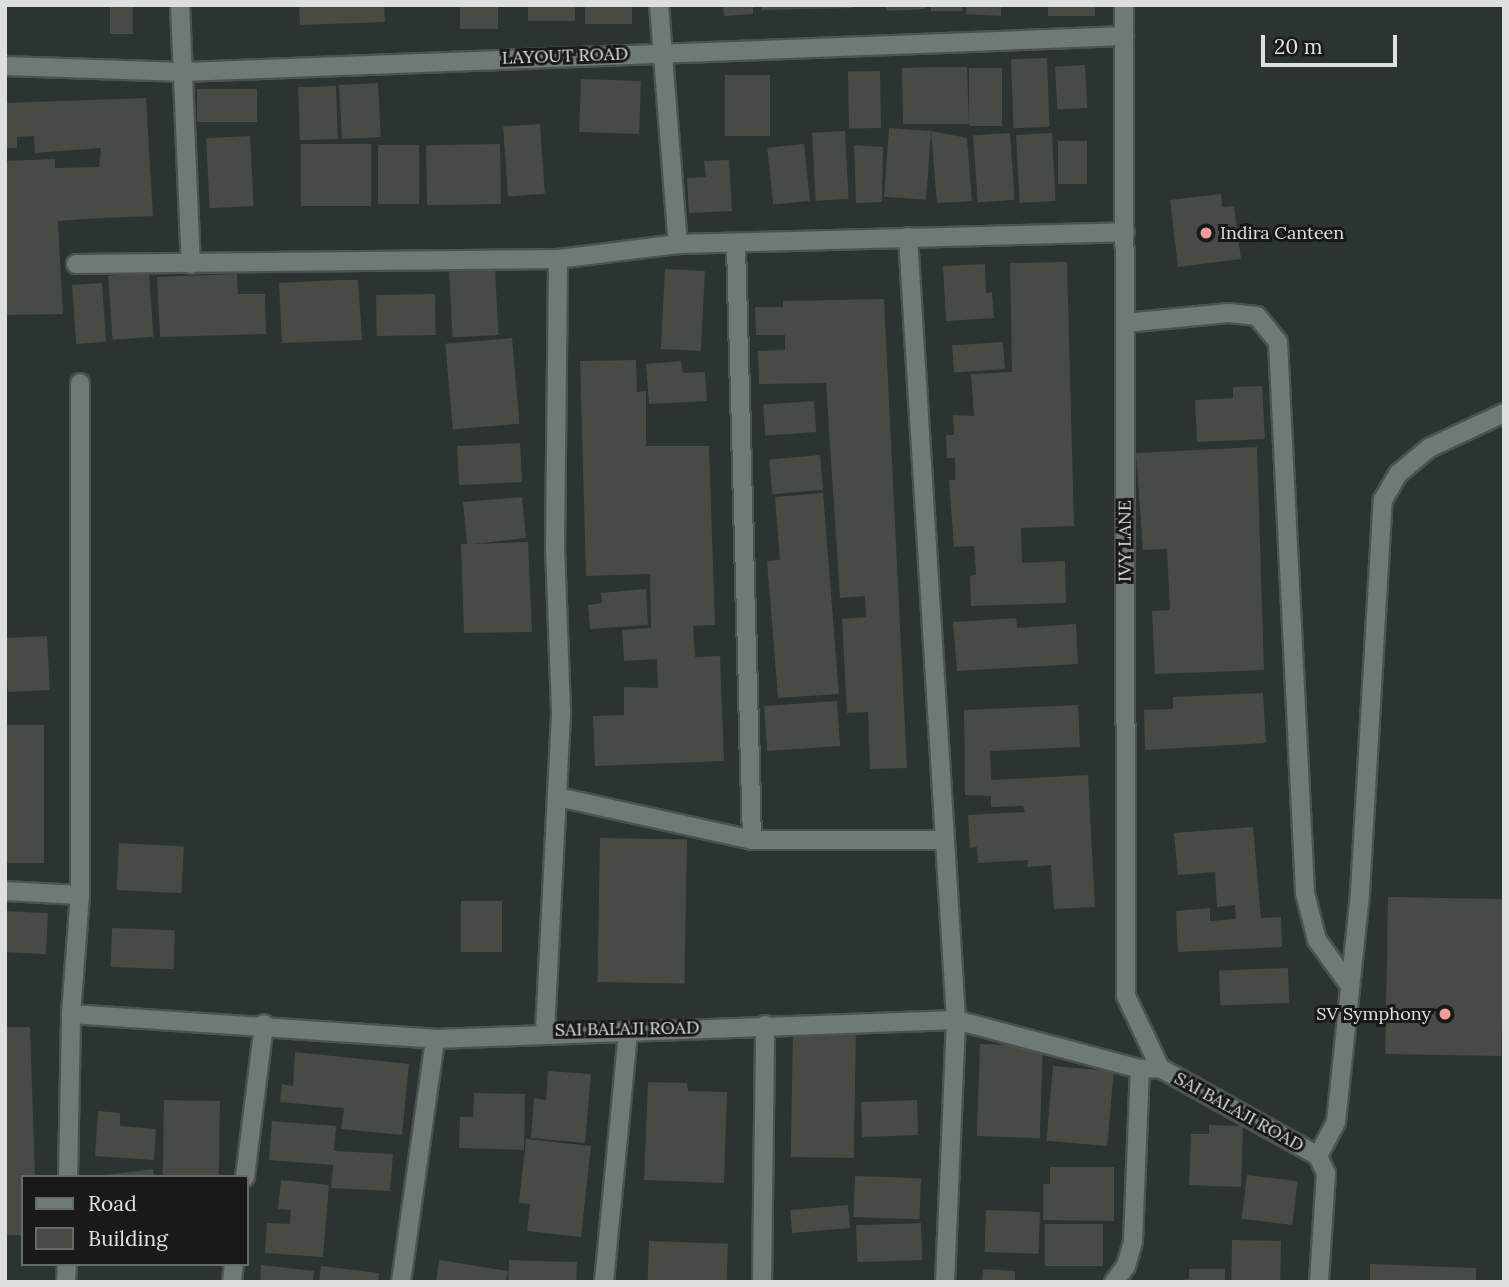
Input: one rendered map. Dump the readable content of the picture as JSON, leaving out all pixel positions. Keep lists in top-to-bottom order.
{
  "streets": {
    "street": ["LAYOUT ROAD", "IVY LANE", "SAI BALAJI ROAD"]
  },
  "crossings": [
    ["LAYOUT ROAD", "IVY LANE"],
    ["IVY LANE", "SAI BALAJI ROAD"]
  ],
  "places": ["Indira Canteen", "SV Symphony"],
  "legend": ["Road", "Building"],
  "scale_bar": "20 m"
}
